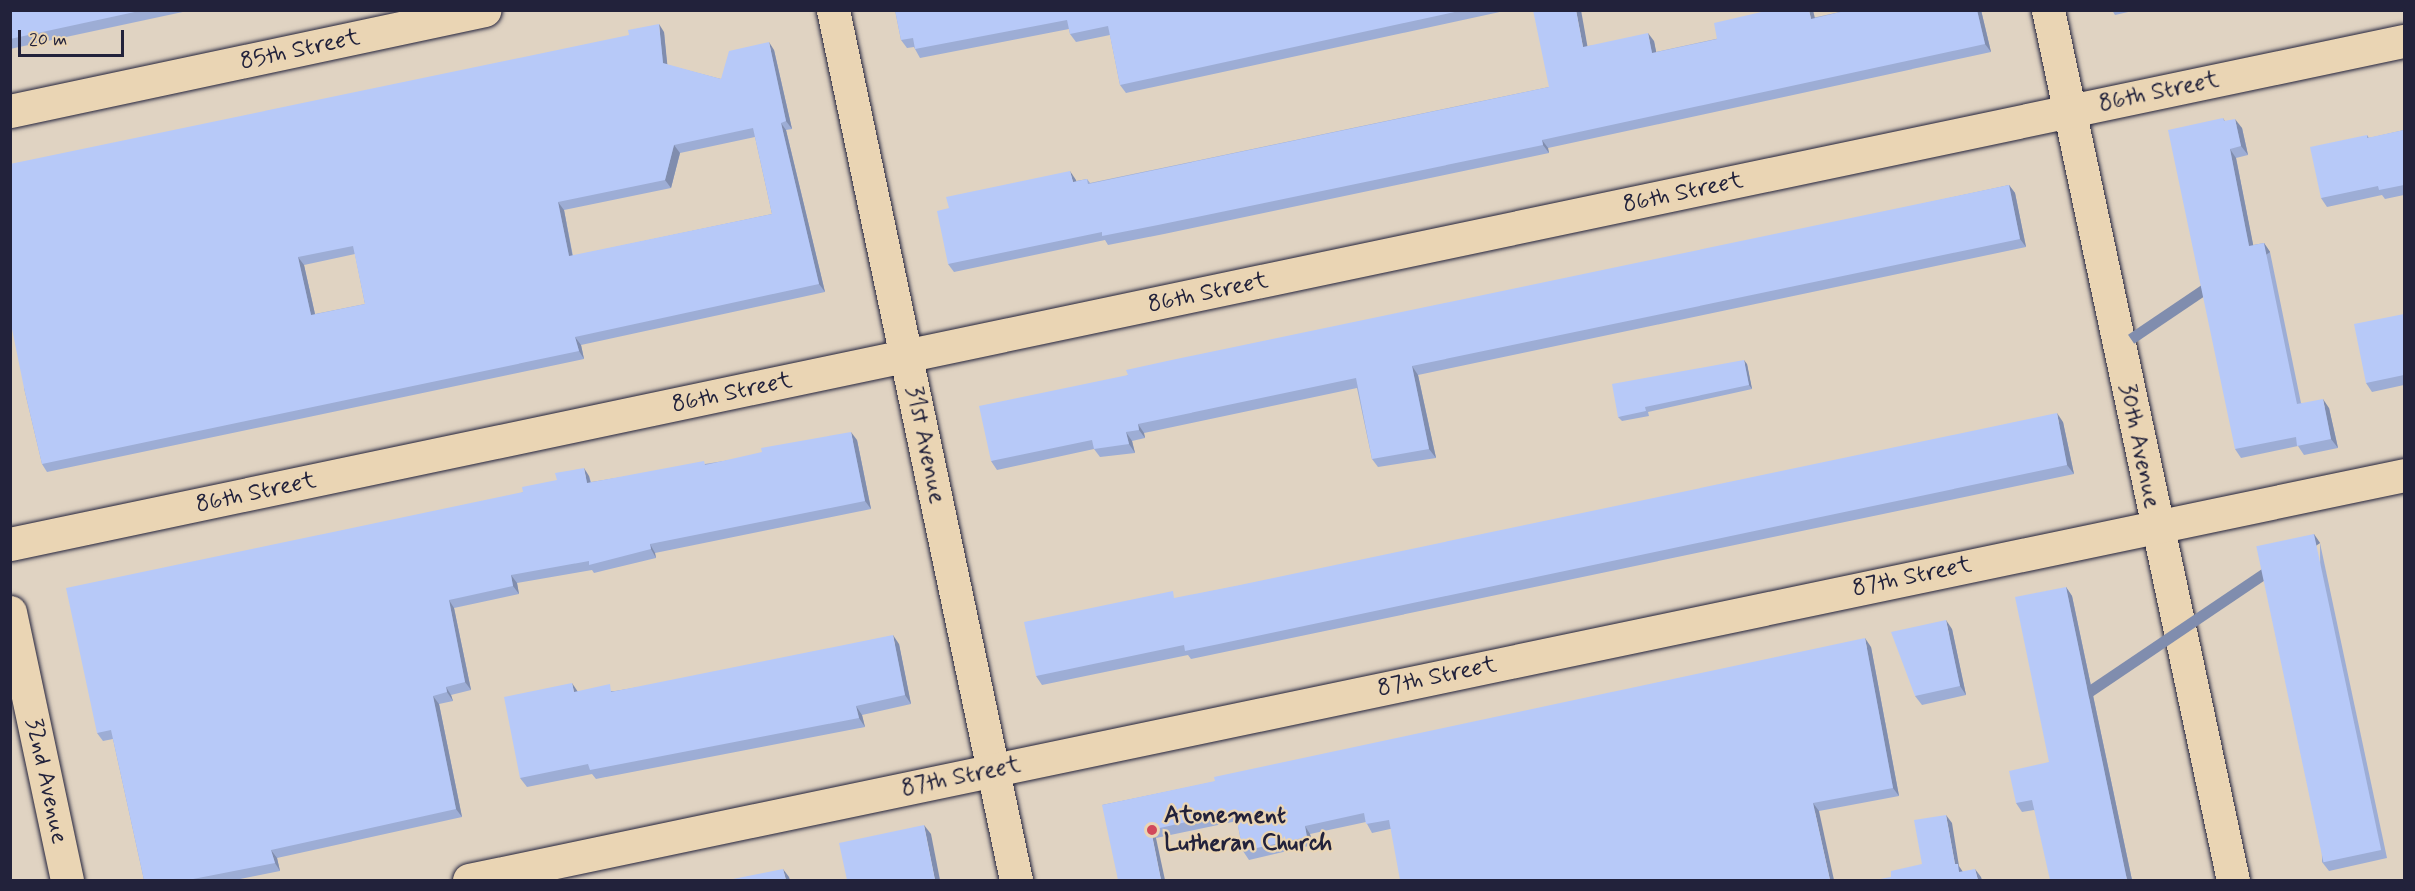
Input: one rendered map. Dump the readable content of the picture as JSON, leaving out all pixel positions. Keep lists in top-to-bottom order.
{
  "streets": {
    "street": [
      "85th Street",
      "86th Street",
      "31st Avenue",
      "30th Avenue",
      "87th Street",
      "32nd Avenue"
    ]
  },
  "crossings": [
    ["86th Street", "31st Avenue"],
    ["86th Street", "30th Avenue"],
    ["31st Avenue", "87th Street"],
    ["30th Avenue", "87th Street"]
  ],
  "places": ["Atonement Lutheran Church"],
  "scale_bar": "20 m"
}
